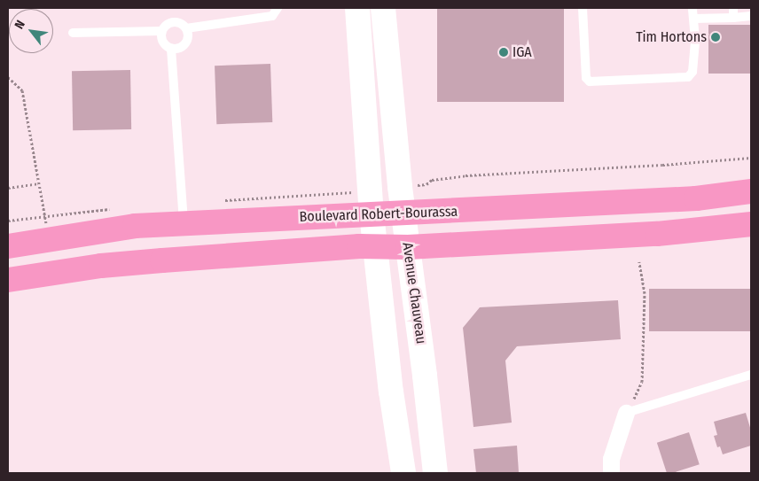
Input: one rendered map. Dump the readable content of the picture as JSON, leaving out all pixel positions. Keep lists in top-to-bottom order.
{
  "streets": {
    "highway": ["Boulevard Robert-Bourassa"],
    "main road": ["Avenue Chauveau"]
  },
  "crossings": [
    ["Boulevard Robert-Bourassa", "Avenue Chauveau"]
  ],
  "places": ["Tim Hortons", "IGA"],
  "north": "top left"
}
